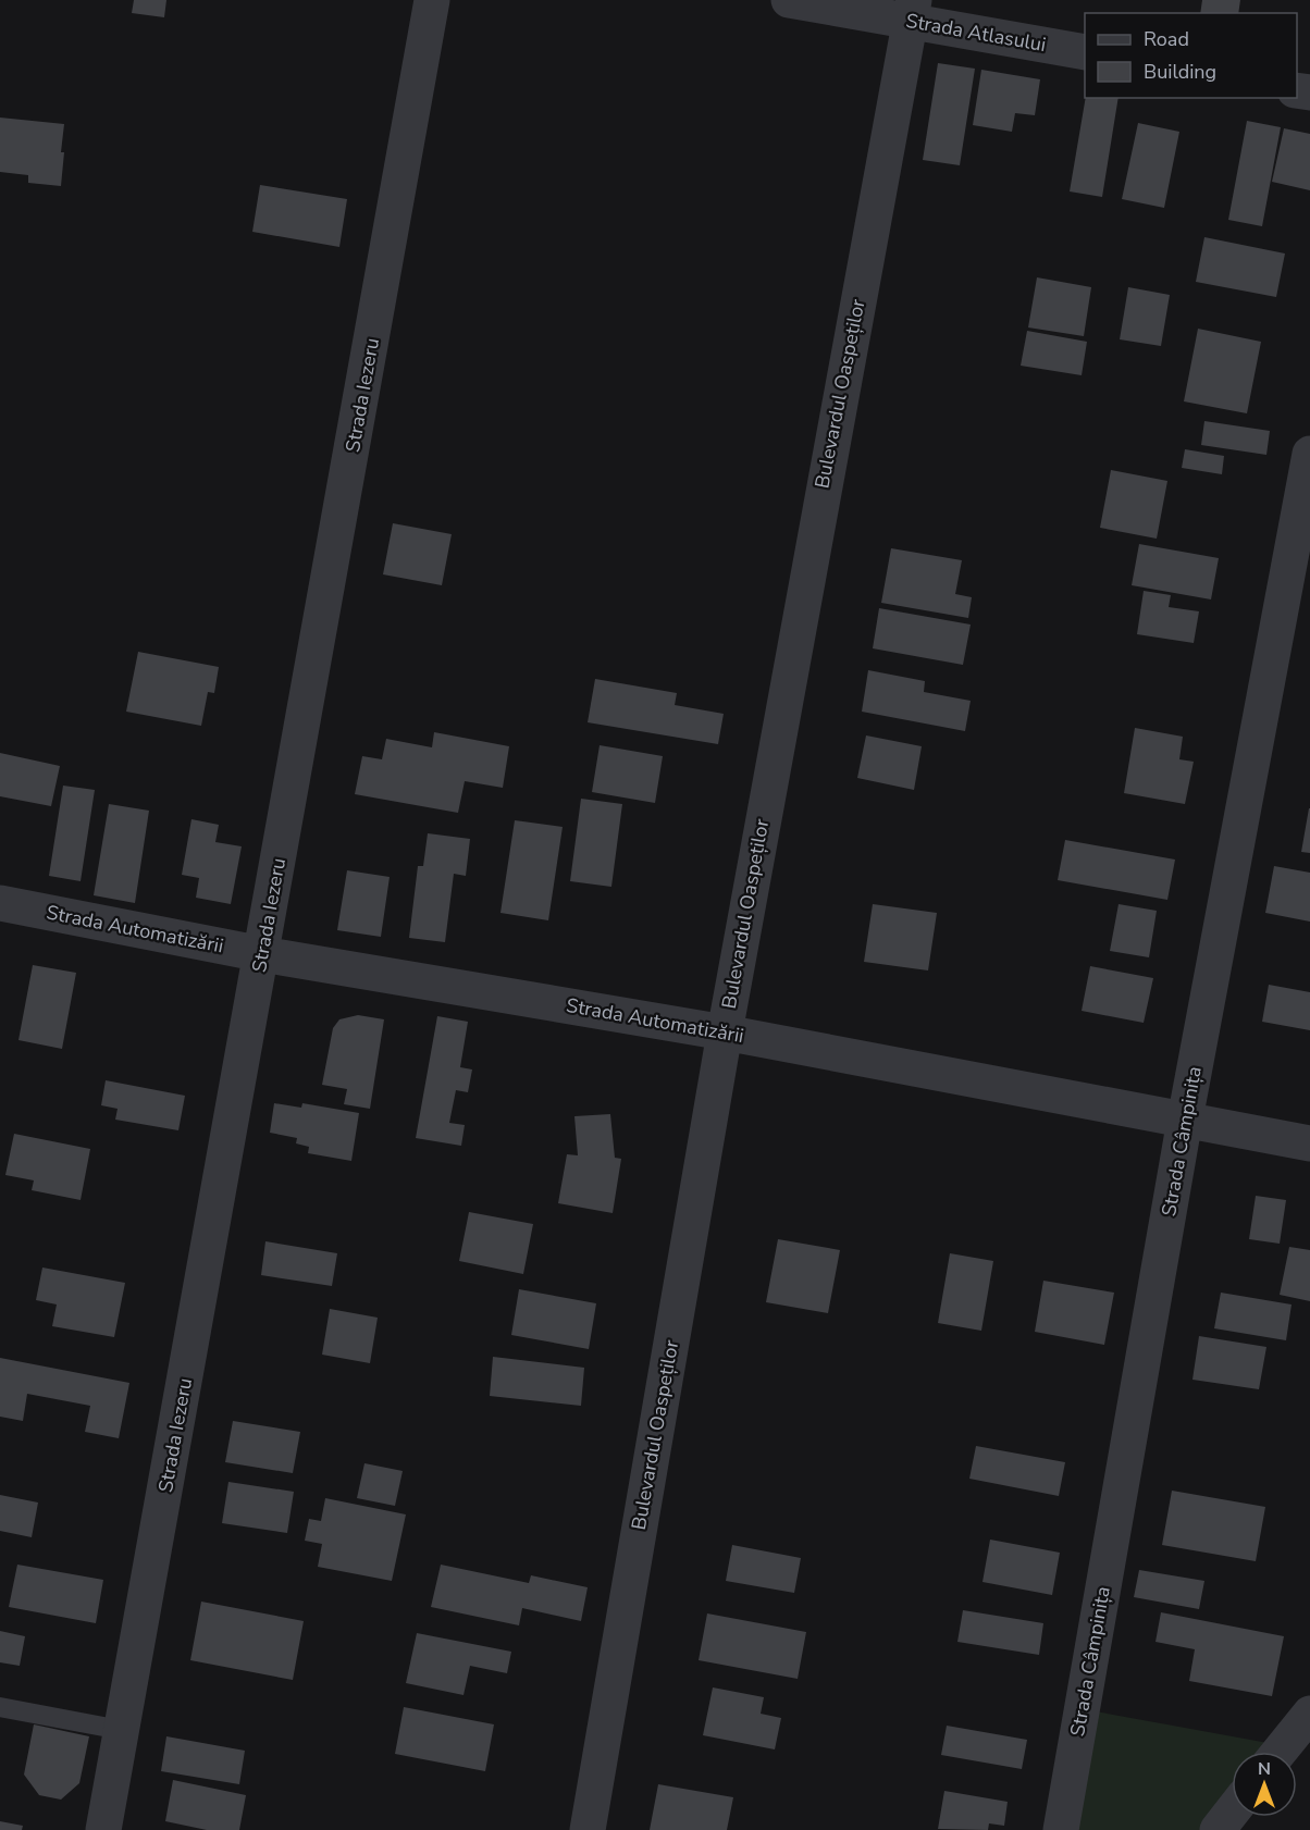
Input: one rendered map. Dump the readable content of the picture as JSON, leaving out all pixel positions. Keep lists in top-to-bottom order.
{
  "streets": {
    "street": [
      "Strada Atlasului",
      "Bulevardul Oaspeților",
      "Strada Iezeru",
      "Strada Automatizării",
      "Strada Câmpinița"
    ]
  },
  "crossings": [
    ["Strada Atlasului", "Bulevardul Oaspeților"],
    ["Bulevardul Oaspeților", "Strada Automatizării"],
    ["Strada Iezeru", "Strada Automatizării"],
    ["Strada Automatizării", "Strada Câmpinița"]
  ],
  "legend": ["Road", "Building"],
  "north": "top"
}
